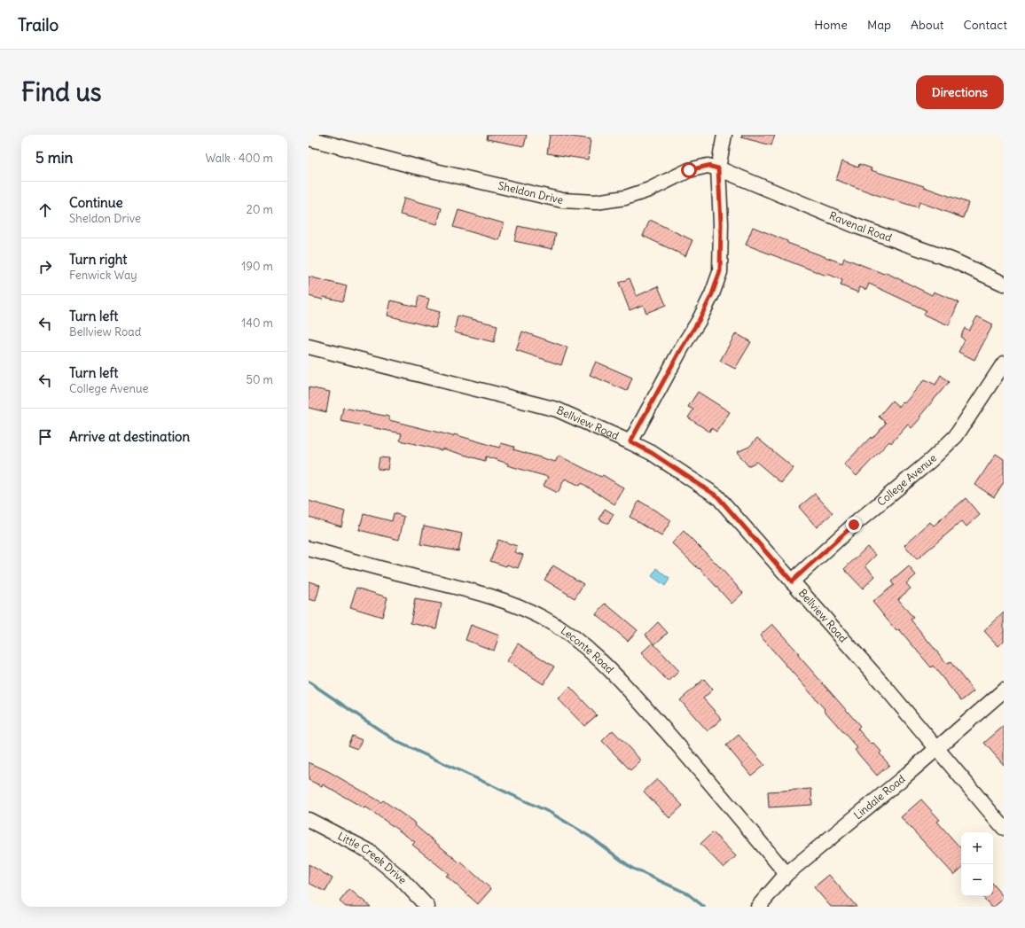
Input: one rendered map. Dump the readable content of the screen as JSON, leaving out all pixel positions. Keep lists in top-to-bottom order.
{
  "streets": {
    "street": [
      "Sheldon Drive",
      "Ravenal Road",
      "Bellview Road",
      "College Avenue",
      "Leconte Road",
      "Lindale Road",
      "Little Creek Drive"
    ]
  },
  "crossings": [
    ["Sheldon Drive", "Ravenal Road"],
    ["Bellview Road", "College Avenue"],
    ["Bellview Road", "Lindale Road"],
    ["Leconte Road", "Lindale Road"]
  ],
  "page": {
    "header": "Trailo",
    "nav": [
      "Home",
      "Map",
      "About",
      "Contact"
    ],
    "buttons": "Directions",
    "title": "Find us",
    "heading": ["5 min", "Walk · 400 m"],
    "list": [
      ["Continue", "Sheldon Drive", "20 m"],
      ["Turn right", "Fenwick Way", "190 m"],
      ["Turn left", "Bellview Road", "140 m"],
      ["Turn left", "College Avenue", "50 m"],
      "Arrive at destination"
    ],
    "map_buttons": ["+", "−"]
  }
}
